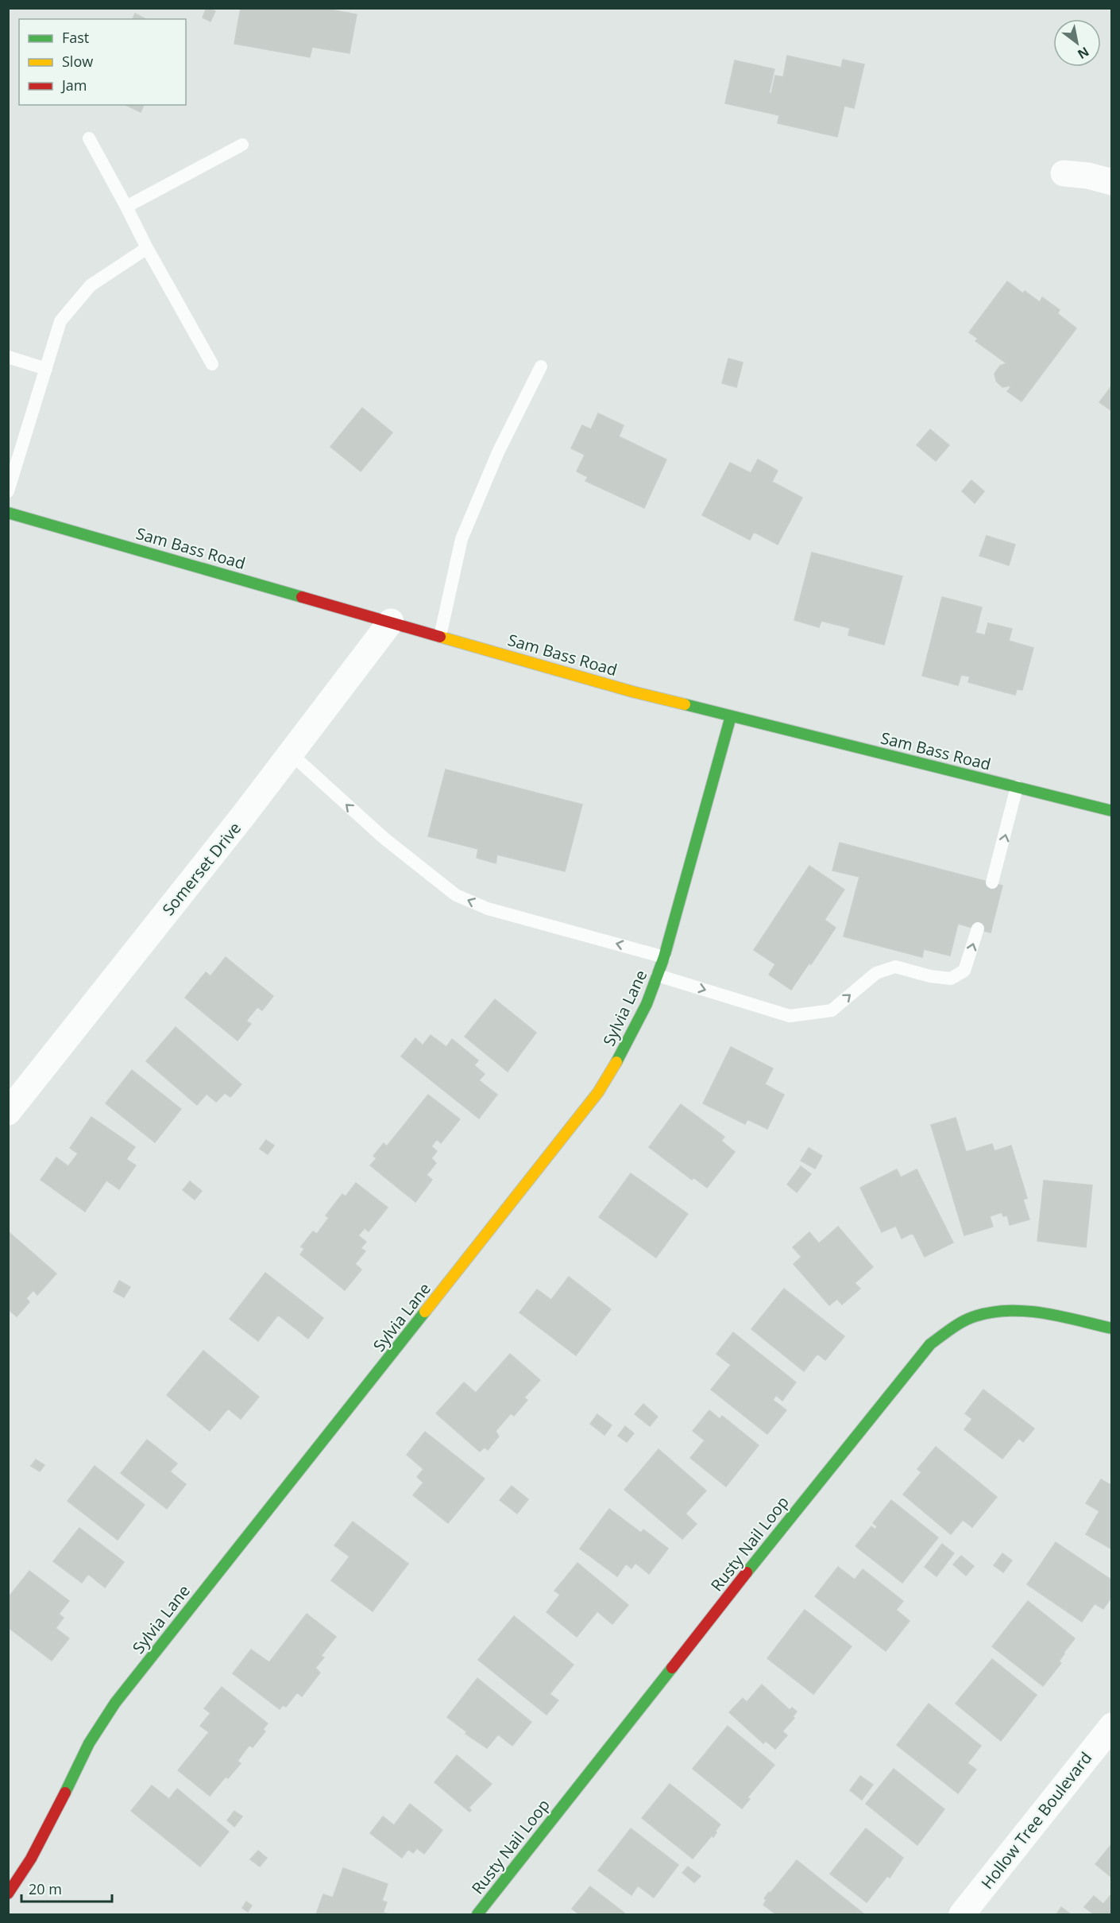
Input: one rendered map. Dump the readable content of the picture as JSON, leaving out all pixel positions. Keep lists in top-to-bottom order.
{
  "streets": {
    "street": [
      "Sam Bass Road",
      "Somerset Drive",
      "Sylvia Lane",
      "Rusty Nail Loop",
      "Hollow Tree Boulevard"
    ]
  },
  "crossings": [
    ["Sam Bass Road", "Somerset Drive"],
    ["Sam Bass Road", "Sylvia Lane"]
  ],
  "legend": ["Fast", "Slow", "Jam"],
  "scale_bar": "20 m",
  "north": "bottom right"
}
